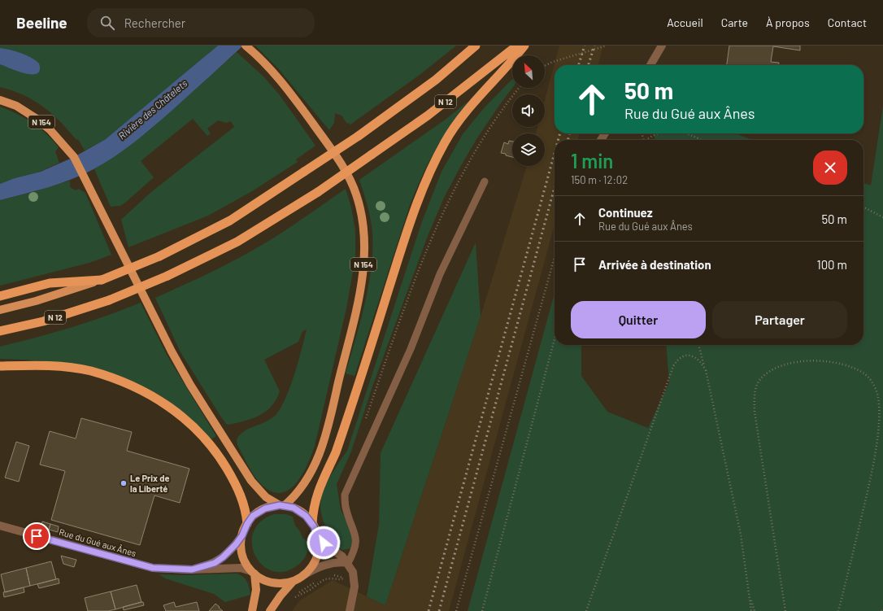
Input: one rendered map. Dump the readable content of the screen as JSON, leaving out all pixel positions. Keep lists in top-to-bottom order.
{
  "streets": {
    "highway": ["N 12"],
    "main road": ["N 154"],
    "street": ["Rue du Gué aux Ânes"]
  },
  "crossings": [
    ["N 154", "Rue du Gué aux Ânes"]
  ],
  "water": ["Rivière des Châtelets"],
  "places": ["Le Prix de la Liberté"],
  "north": "top left",
  "page": {
    "header": "Beeline",
    "search": "Rechercher",
    "nav": [
      "Accueil",
      "Carte",
      "À propos",
      "Contact"
    ],
    "turn": ["50 m", "Rue du Gué aux Ânes"],
    "heading": ["1 min", "150 m · 12:02"],
    "list": [
      {
        "name": "Continuez",
        "note": "Rue du Gué aux Ânes",
        "value": "50 m"
      },
      {
        "name": "Arrivée à destination",
        "value": "100 m"
      }
    ],
    "buttons": ["Quitter", "Partager"]
  }
}
